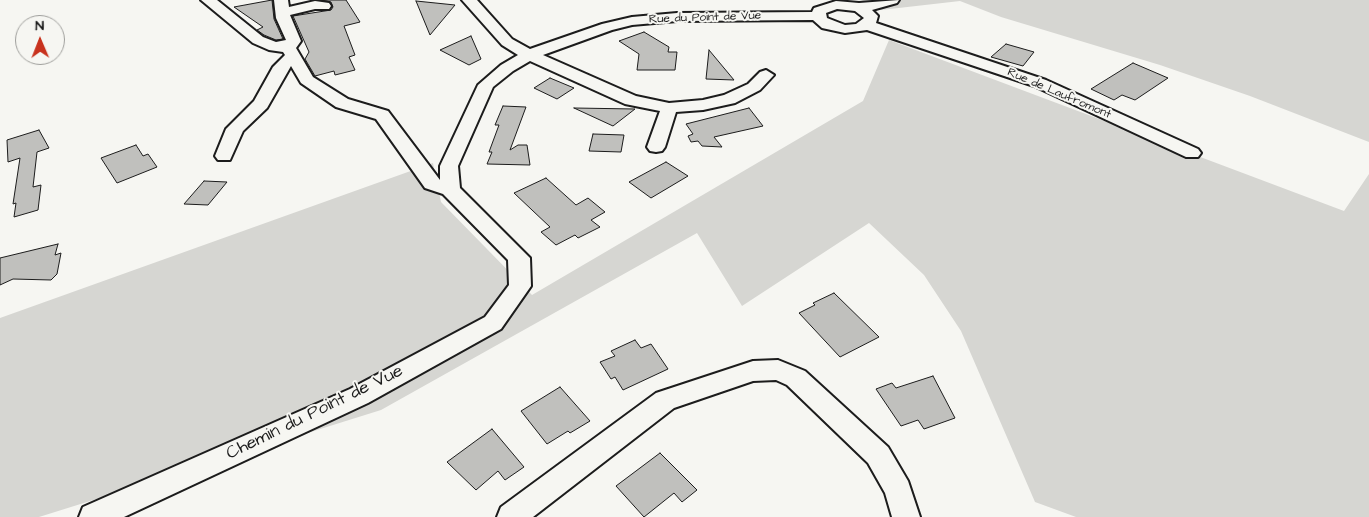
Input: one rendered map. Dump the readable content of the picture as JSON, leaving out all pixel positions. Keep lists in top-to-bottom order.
{
  "streets": {
    "street": ["Rue du Point de Vue", "Rue de Laufromont", "Chemin du Point de Vue"]
  },
  "crossings": [
    ["Rue du Point de Vue", "Chemin du Point de Vue"]
  ],
  "north": "top"
}
